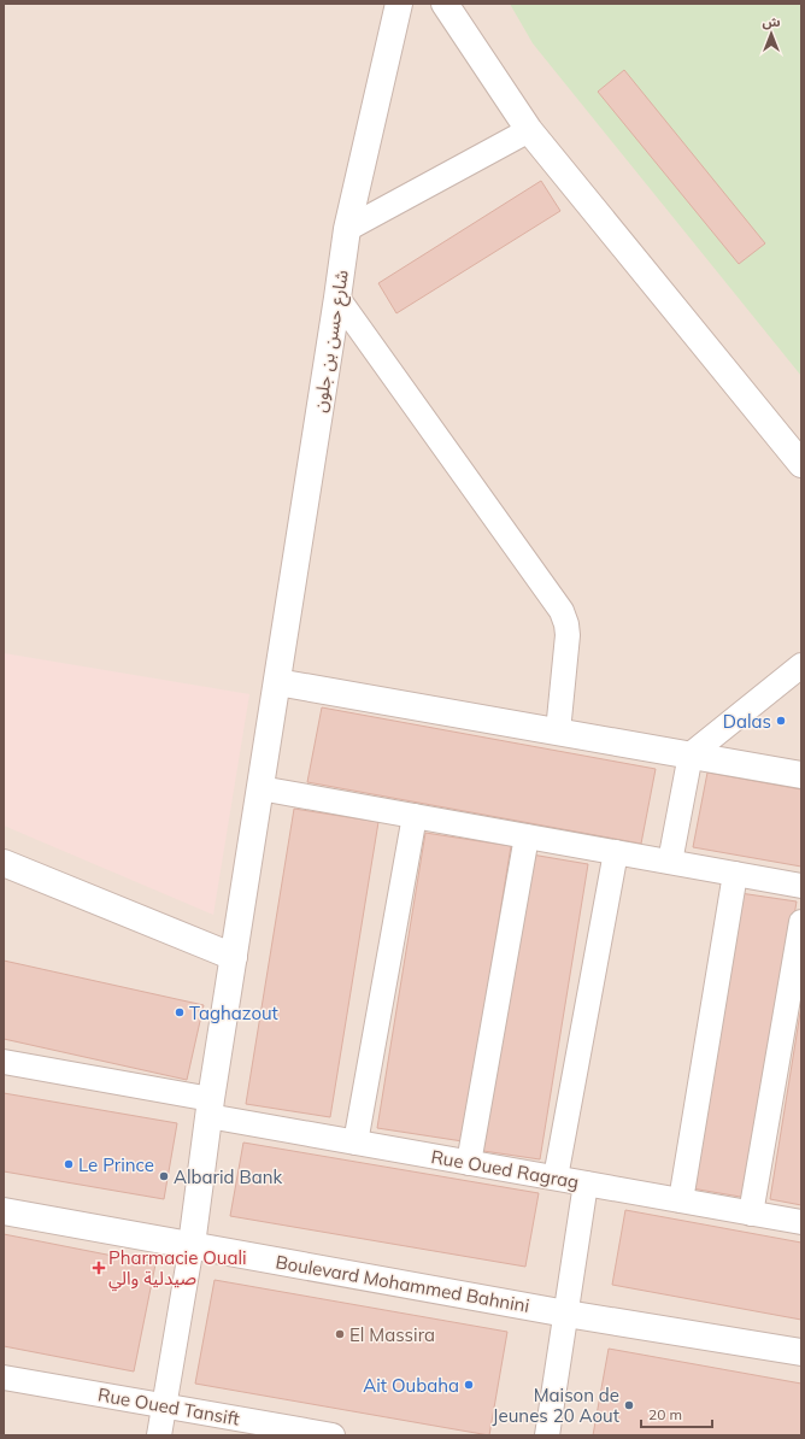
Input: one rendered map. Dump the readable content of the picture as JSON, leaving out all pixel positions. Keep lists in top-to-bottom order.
{
  "streets": {
    "street": [
      "شارع حسن بن جلون",
      "Rue Oued Ragrag",
      "Boulevard Mohammed Bahnini",
      "Rue Oued Tansift"
    ]
  },
  "crossings": [
    ["شارع حسن بن جلون", "Rue Oued Ragrag"],
    ["شارع حسن بن جلون", "Boulevard Mohammed Bahnini"]
  ],
  "places": {
    "other": [
      "Dalas",
      "Taghazout",
      "Le Prince",
      "Albarid Bank",
      "El Massira",
      "Ait Oubaha",
      "Maison de Jeunes 20 Aout"
    ],
    "health": ["Pharmacie Ouali صيدلية والي"]
  },
  "scale_bar": "20 m",
  "north": "top"
}
